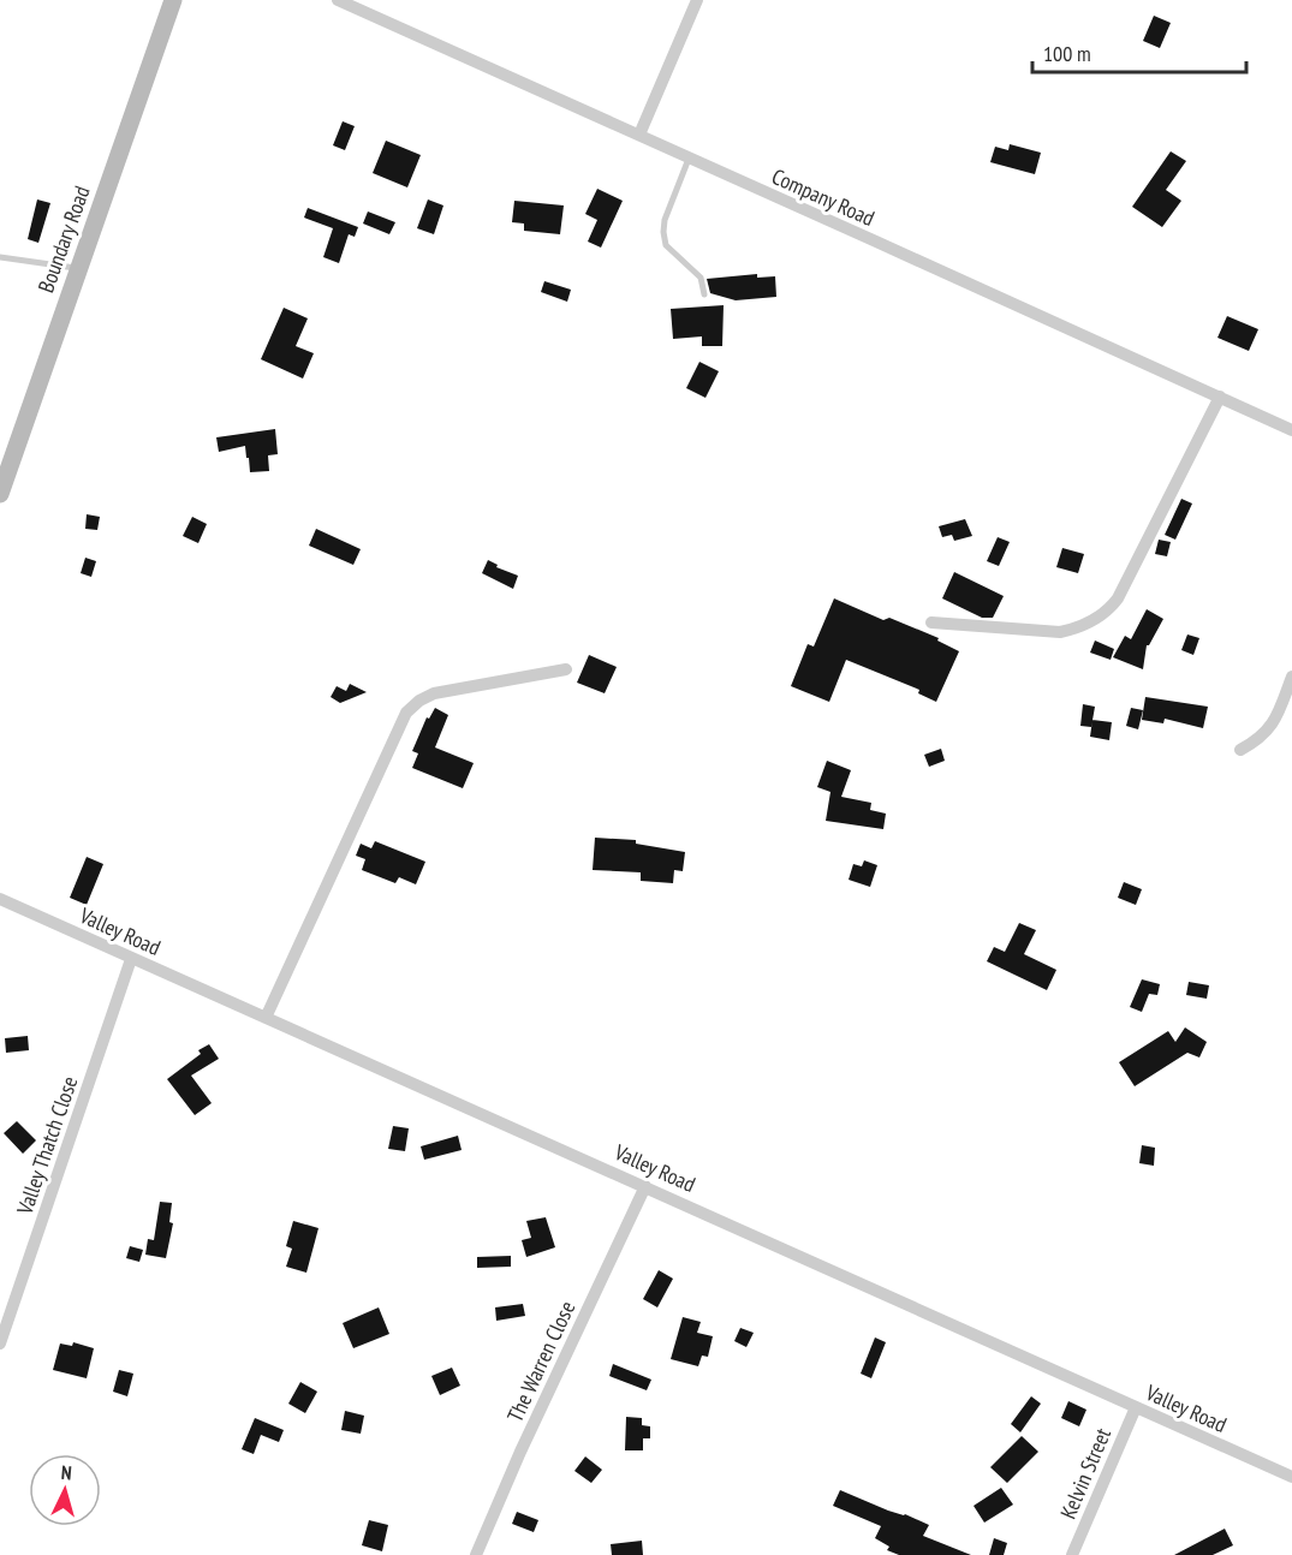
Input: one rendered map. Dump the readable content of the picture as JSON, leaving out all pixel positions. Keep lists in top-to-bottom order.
{
  "streets": {
    "main road": ["Boundary Road"],
    "street": [
      "Company Road",
      "Valley Road",
      "Valley Thatch Close",
      "The Warren Close",
      "Kelvin Street"
    ]
  },
  "crossings": [
    ["Valley Road", "Valley Thatch Close"],
    ["Valley Road", "The Warren Close"],
    ["Valley Road", "Kelvin Street"]
  ],
  "scale_bar": "100 m",
  "north": "top"
}
